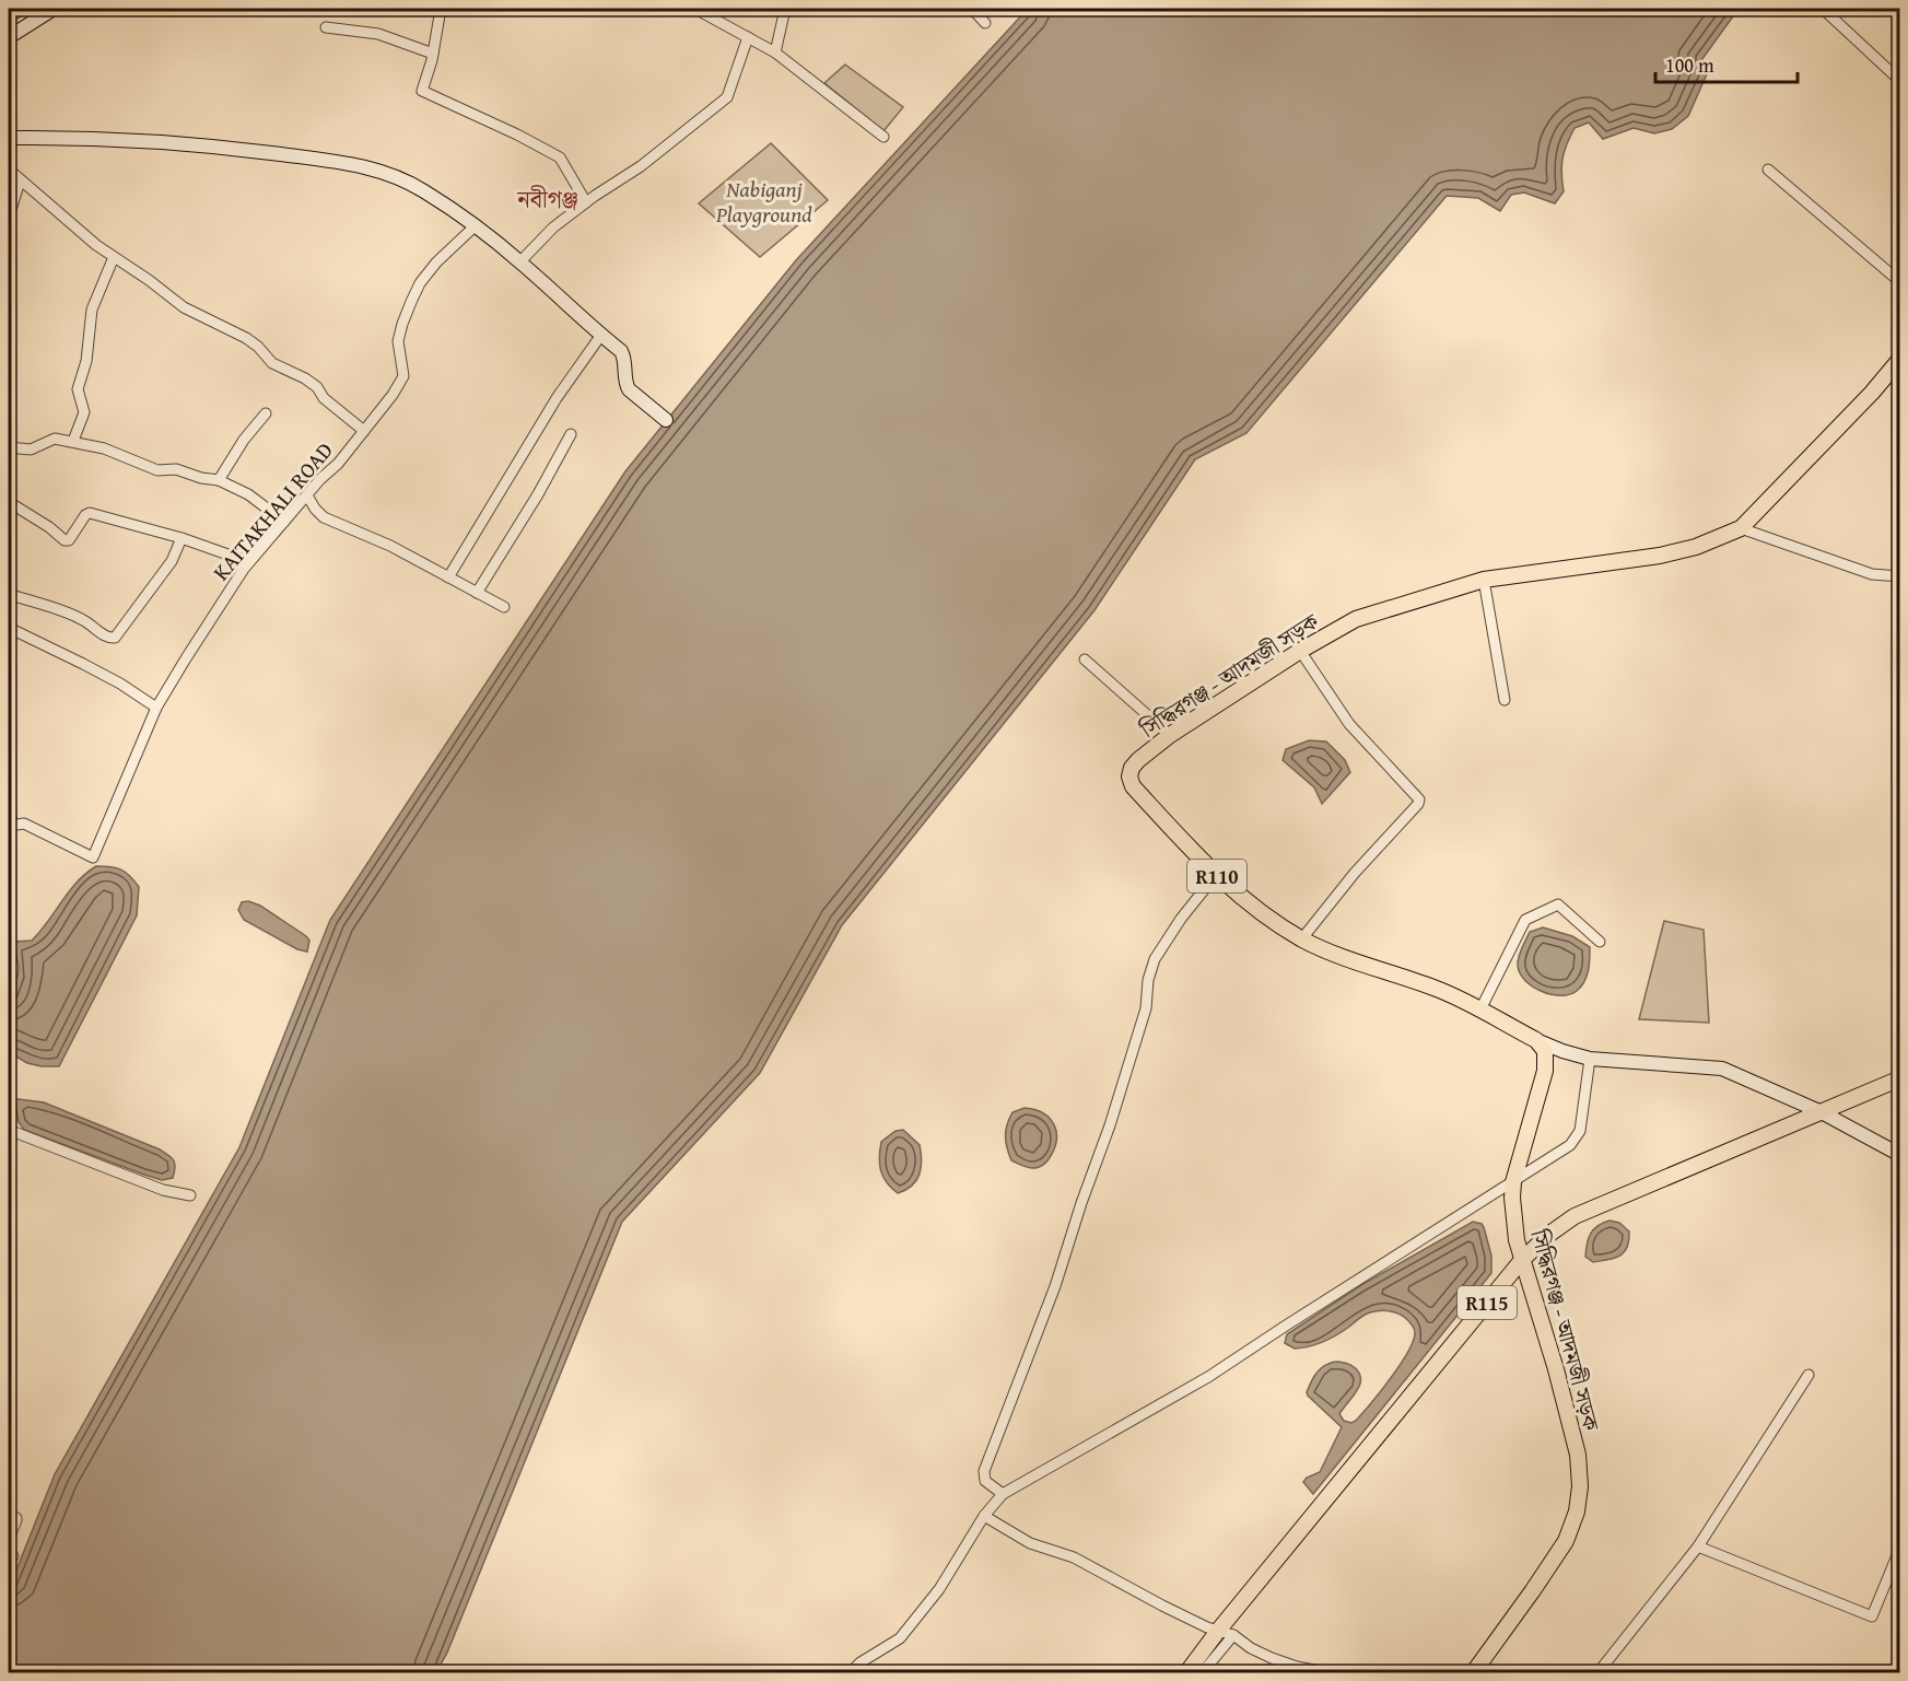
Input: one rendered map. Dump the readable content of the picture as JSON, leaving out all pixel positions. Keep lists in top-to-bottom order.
{
  "streets": {
    "main road": ["সিদ্ধিরগঞ্জ - আদমজী সড়ক", "R110", "R115"],
    "street": ["KAITAKHALI ROAD"]
  },
  "crossings": [
    ["সিদ্ধিরগঞ্জ - আদমজী সড়ক", "R115"]
  ],
  "districts": ["নবীগঞ্জ"],
  "parks": ["Nabiganj Playground"],
  "scale_bar": "100 m"
}
